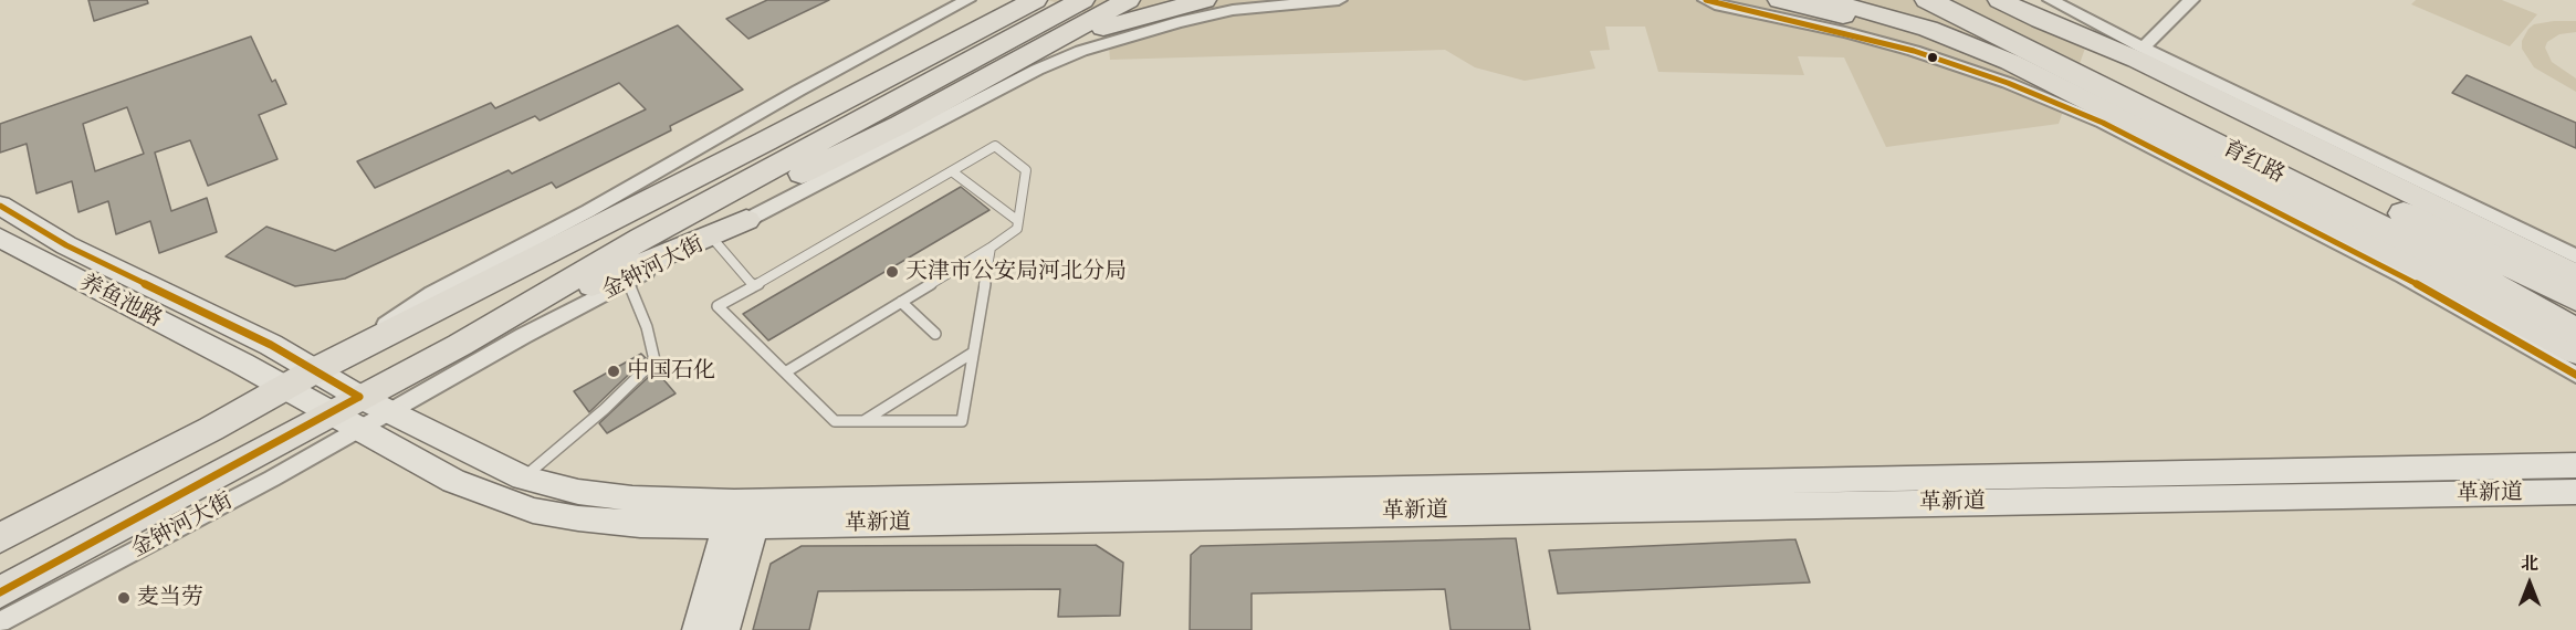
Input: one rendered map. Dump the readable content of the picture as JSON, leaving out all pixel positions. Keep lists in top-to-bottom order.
{
  "streets": {
    "highway": ["育红路"],
    "main road": ["金钟河大街"],
    "street": ["养鱼池路", "革新道"]
  },
  "crossings": [
    ["金钟河大街", "养鱼池路"],
    ["金钟河大街", "革新道"],
    ["养鱼池路", "革新道"]
  ],
  "places": ["天津市公安局河北分局", "中国石化", "麦当劳"],
  "north": "top"
}
